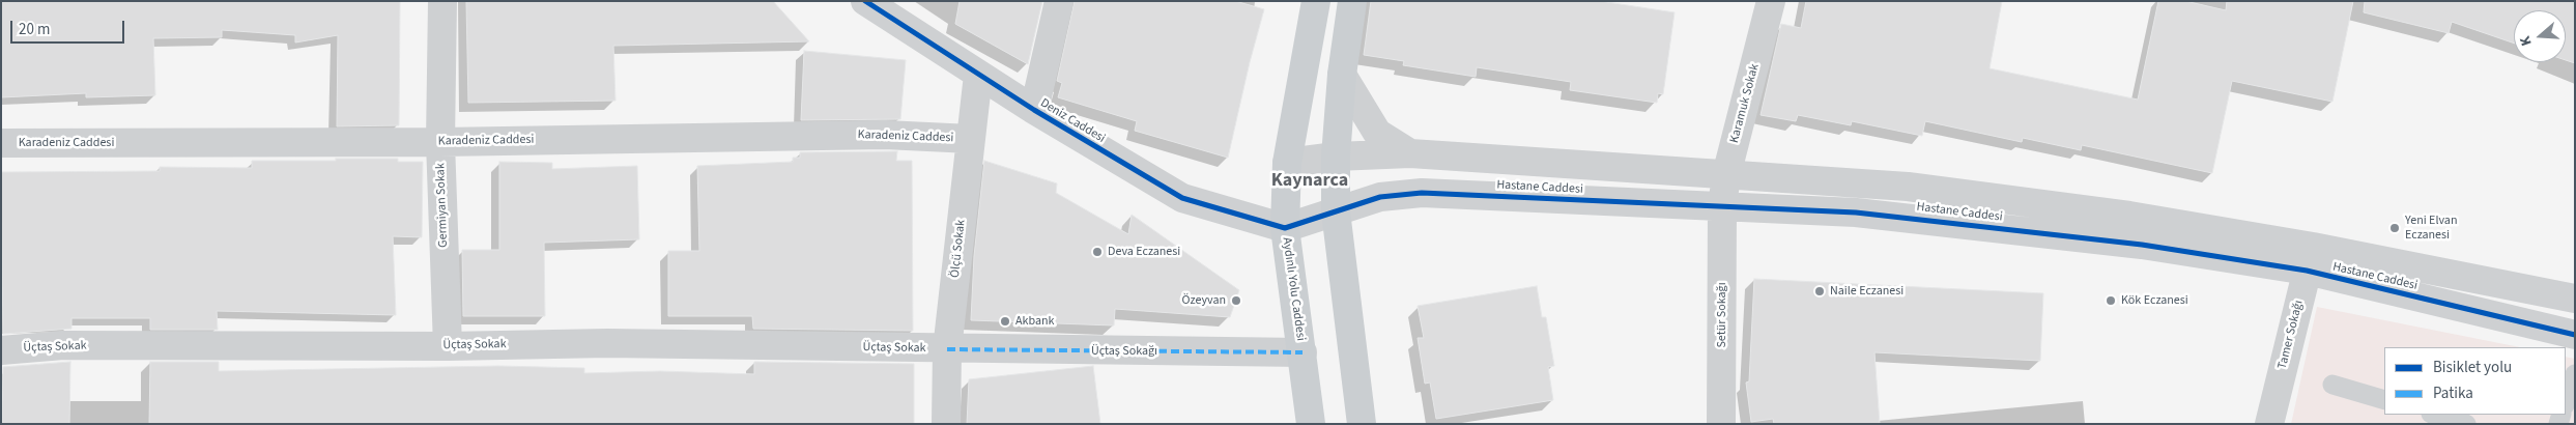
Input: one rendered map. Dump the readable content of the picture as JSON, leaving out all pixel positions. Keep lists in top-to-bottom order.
{
  "streets": {
    "main road": ["Aydınlı Yolu Caddesi"],
    "street": [
      "Karamuk Sokak",
      "Deniz Caddesi",
      "Karadeniz Caddesi",
      "Hastane Caddesi",
      "Germiyan Sokak",
      "Ölçü Sokak",
      "Setür Sokağı",
      "Tamer Sokağı",
      "Üçtaş Sokak",
      "Üçtaş Sokağı"
    ]
  },
  "crossings": [
    ["Karamuk Sokak", "Hastane Caddesi"],
    ["Karamuk Sokak", "Setür Sokağı"],
    ["Deniz Caddesi", "Hastane Caddesi"],
    ["Deniz Caddesi", "Ölçü Sokak"],
    ["Deniz Caddesi", "Aydınlı Yolu Caddesi"],
    ["Karadeniz Caddesi", "Germiyan Sokak"],
    ["Karadeniz Caddesi", "Ölçü Sokak"],
    ["Hastane Caddesi", "Aydınlı Yolu Caddesi"],
    ["Hastane Caddesi", "Setür Sokağı"],
    ["Hastane Caddesi", "Tamer Sokağı"],
    ["Germiyan Sokak", "Üçtaş Sokak"],
    ["Ölçü Sokak", "Üçtaş Sokak"],
    ["Ölçü Sokak", "Üçtaş Sokağı"],
    ["Aydınlı Yolu Caddesi", "Üçtaş Sokağı"],
    ["Üçtaş Sokak", "Üçtaş Sokağı"]
  ],
  "districts": ["Kaynarca"],
  "places": [
    "Yeni Elvan Eczanesi",
    "Deva Eczanesi",
    "Naile Eczanesi",
    "Özeyvan",
    "Kök Eczanesi",
    "Akbank"
  ],
  "legend": ["Bisiklet yolu", "Patika"],
  "scale_bar": "20 m",
  "north": "left"
}
